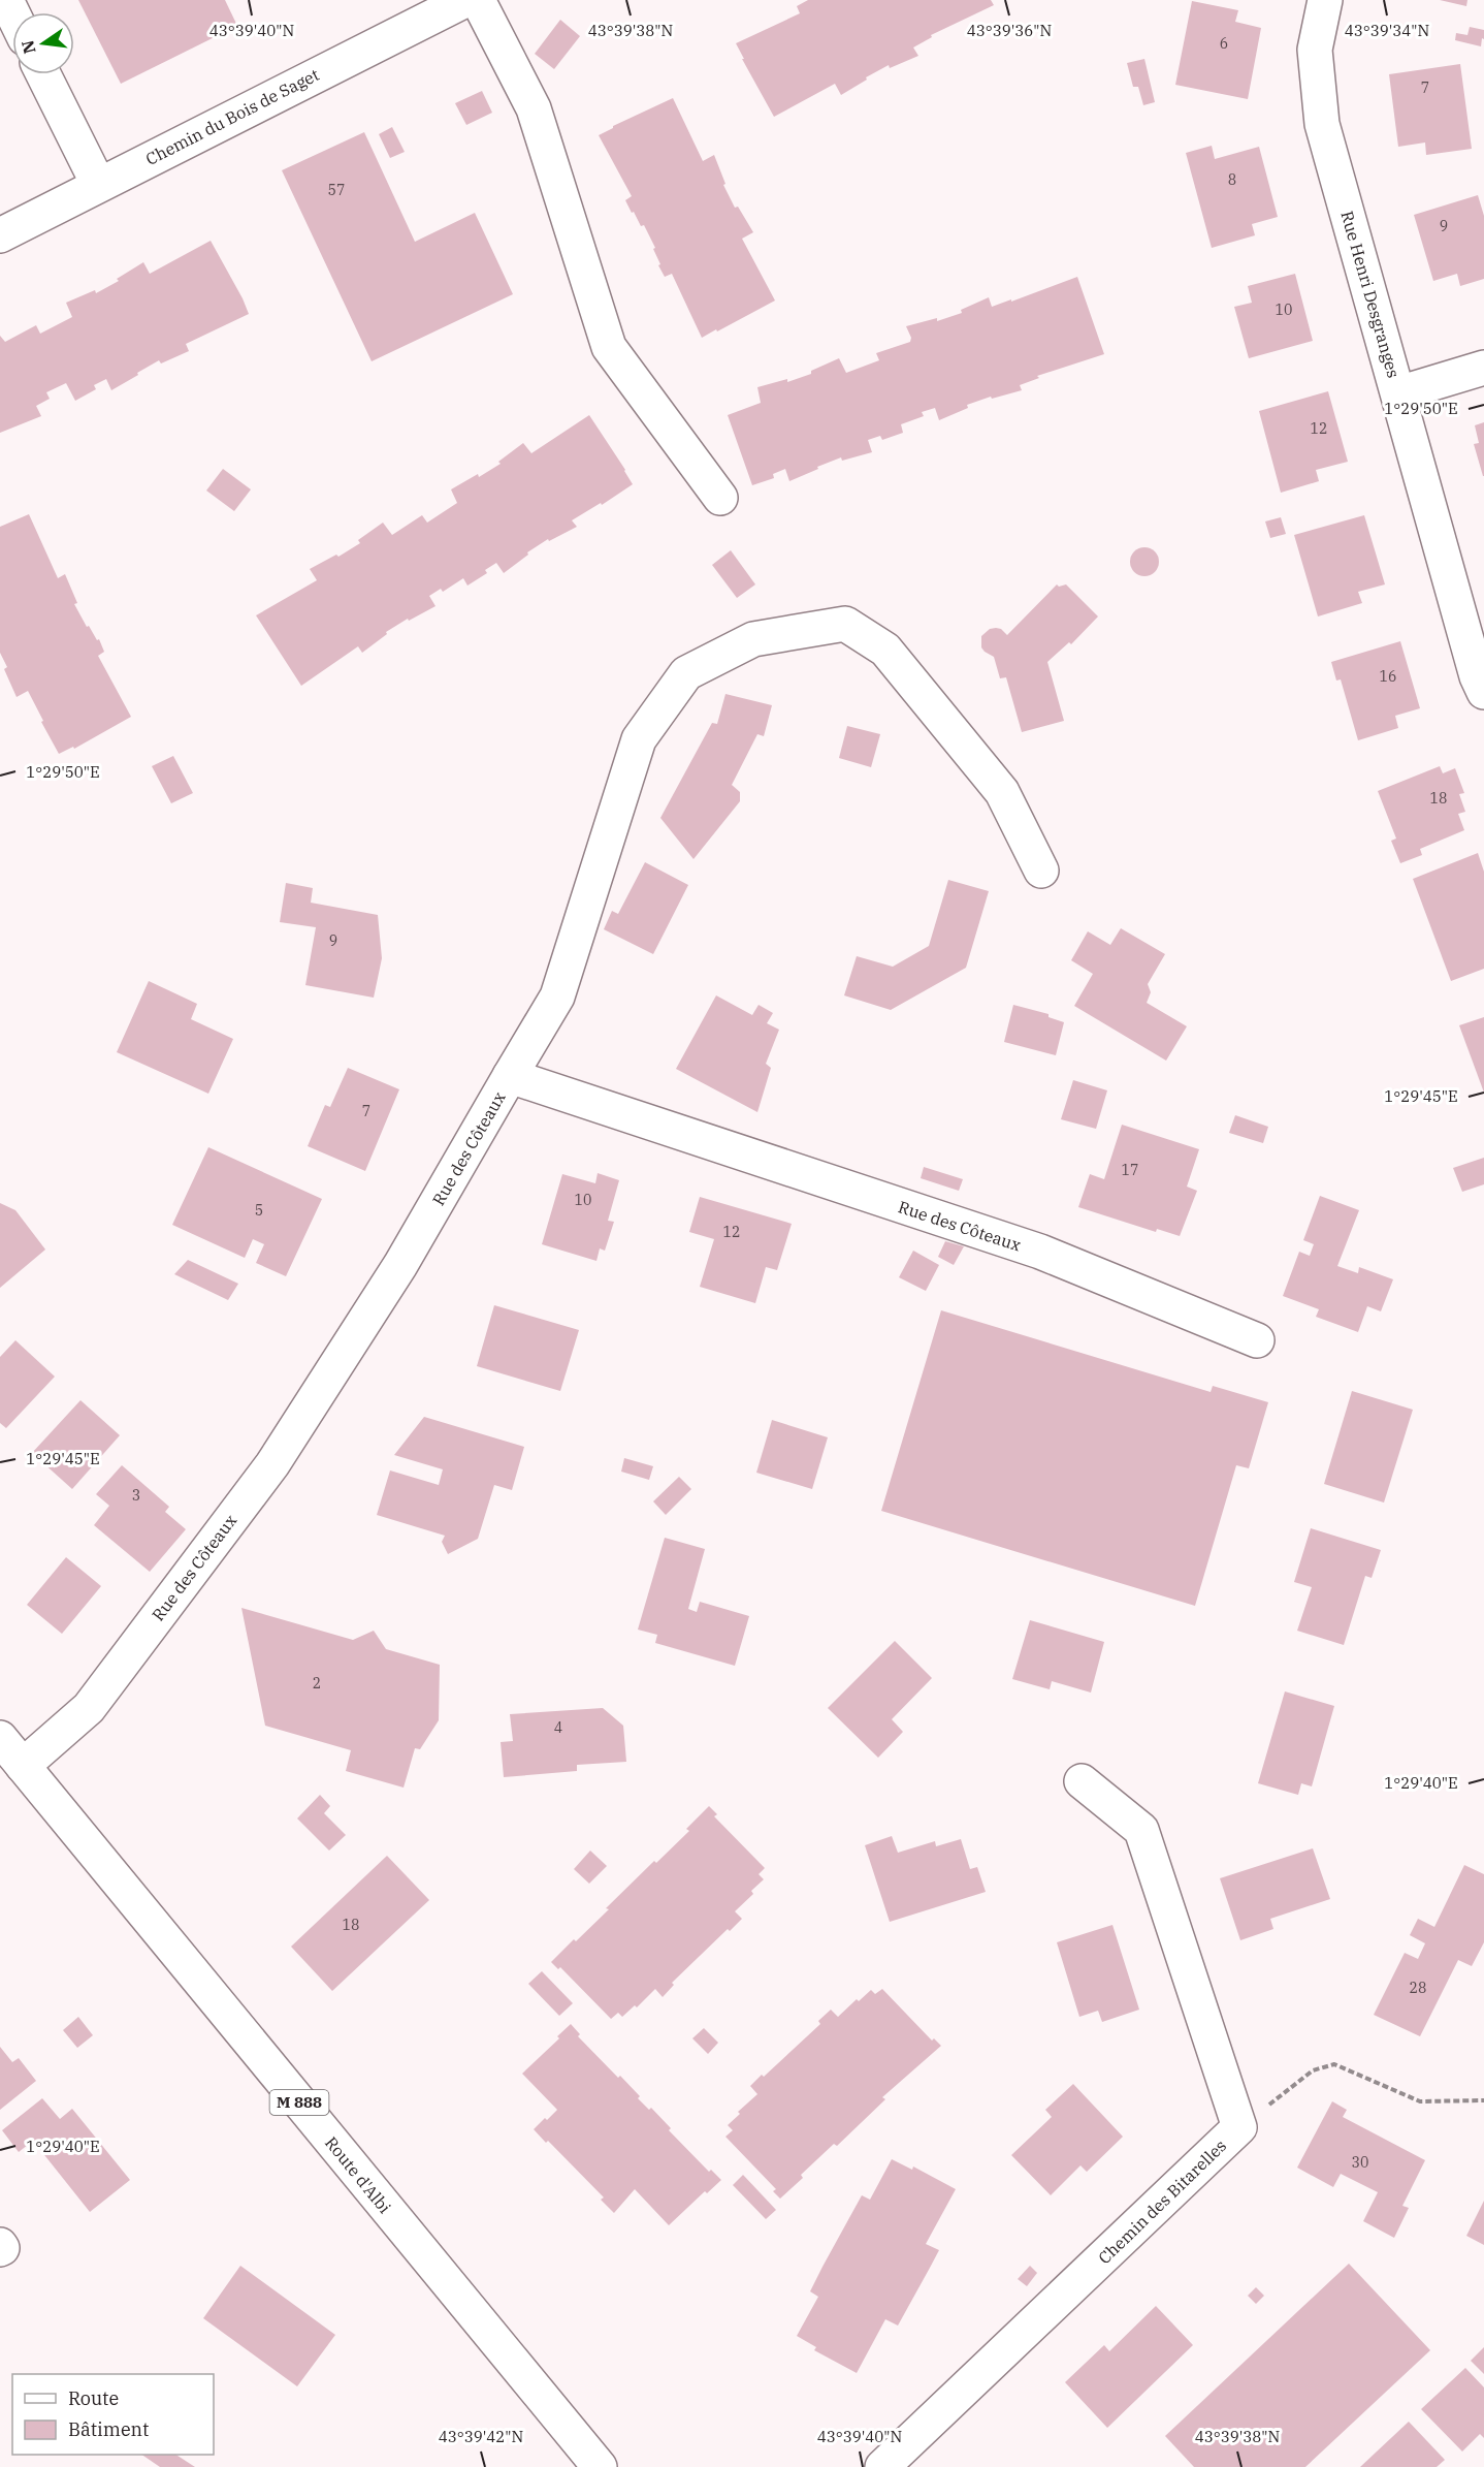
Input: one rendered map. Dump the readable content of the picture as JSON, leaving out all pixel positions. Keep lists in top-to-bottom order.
{
  "streets": {
    "street": [
      "Chemin du Bois de Saget",
      "Rue Henri Desgranges",
      "Rue des Côteaux",
      "M 888",
      "Route d'Albi",
      "Chemin des Bitarelles"
    ]
  },
  "crossings": [
    ["Rue des Côteaux", "Route d'Albi"]
  ],
  "house_numbers": [
    "6",
    "7",
    "8",
    "57",
    "9",
    "10",
    "12",
    "16",
    "18",
    "9",
    "7",
    "17",
    "10",
    "5",
    "12",
    "3",
    "2",
    "4",
    "18",
    "28",
    "30"
  ],
  "legend": ["Route", "Bâtiment"],
  "north": "left",
  "coordinates": [
    "43°39'38\"N",
    "43°39'36\"N",
    "43°39'40\"N",
    "43°39'34\"N",
    "1°29'50\"E",
    "1°29'45\"E",
    "1°29'40\"E",
    "43°39'42\"N"
  ]
}
